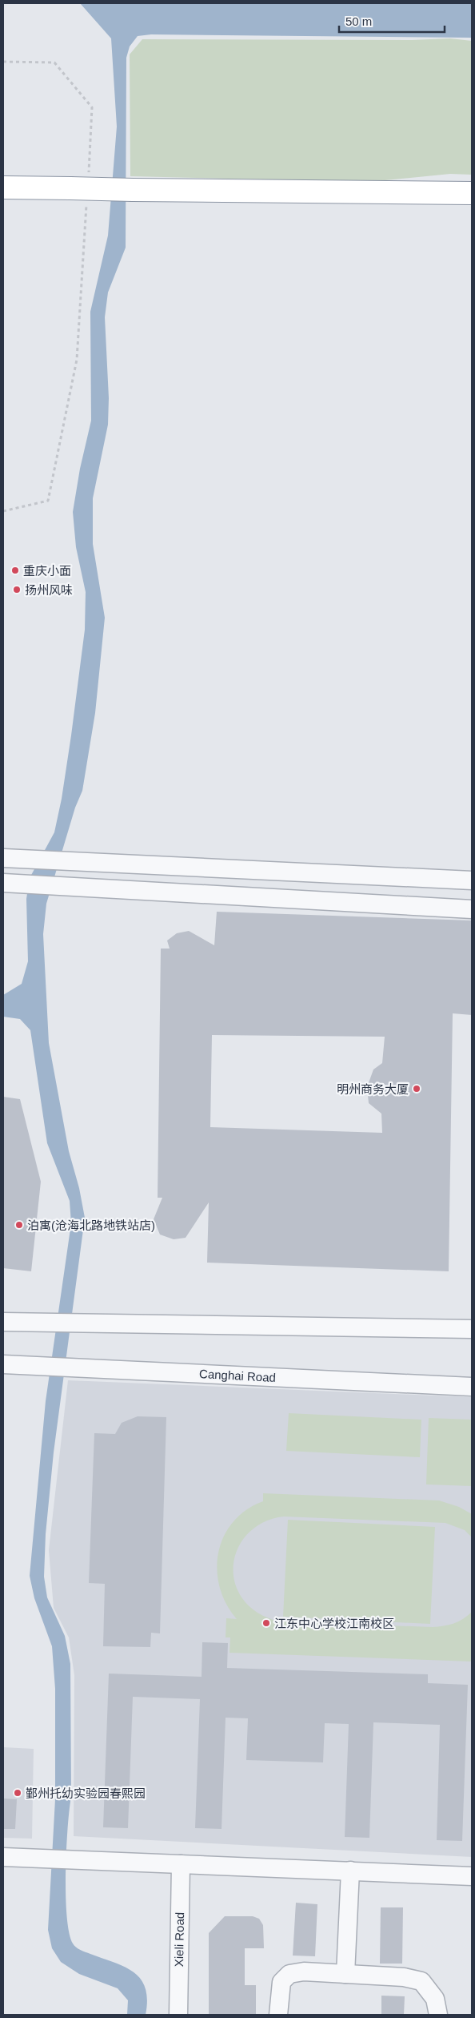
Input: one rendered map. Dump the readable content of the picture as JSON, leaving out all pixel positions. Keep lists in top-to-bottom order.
{
  "streets": {
    "street": ["Canghai Road", "Xieli Road"]
  },
  "places": [
    "重庆小面",
    "扬州风味",
    "明州商务大厦",
    "泊寓(沧海北路地铁站店)",
    "江东中心学校江南校区",
    "鄞州托幼实验园春熙园"
  ],
  "scale_bar": "50 m"
}
